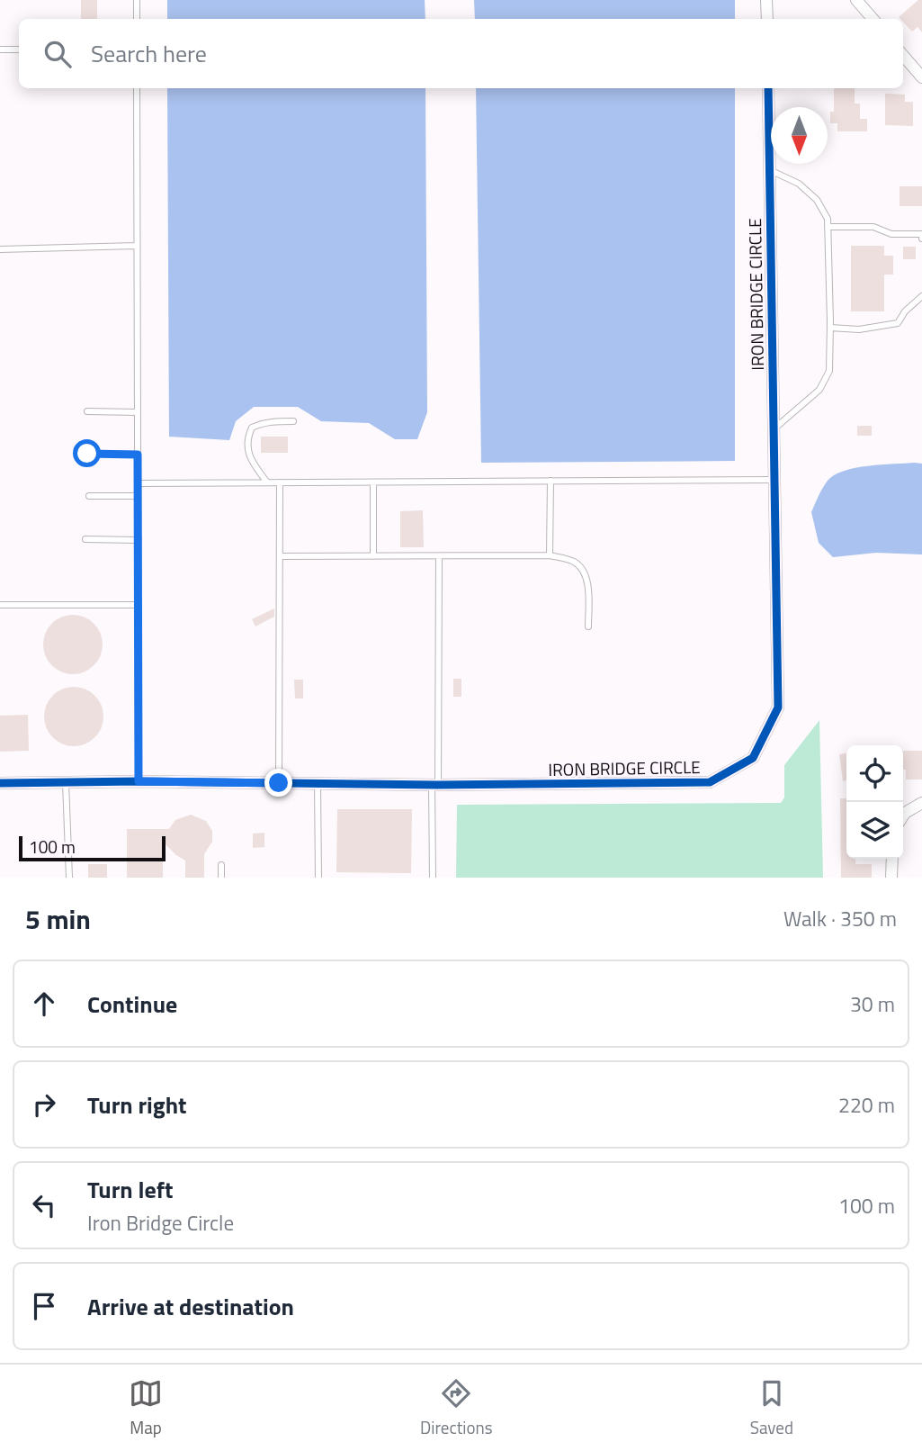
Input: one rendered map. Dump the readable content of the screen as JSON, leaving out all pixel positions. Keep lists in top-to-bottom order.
{
  "streets": {
    "street": ["IRON BRIDGE CIRCLE"]
  },
  "scale_bar": "100 m",
  "north": "bottom",
  "page": {
    "search": "Search here",
    "scale": "100 m",
    "heading": ["5 min", "Walk · 350 m"],
    "list": [
      ["Continue", "30 m"],
      ["Turn right", "220 m"],
      ["Turn left", "Iron Bridge Circle", "100 m"],
      "Arrive at destination"
    ],
    "nav": ["Map", "Directions", "Saved"]
  }
}
